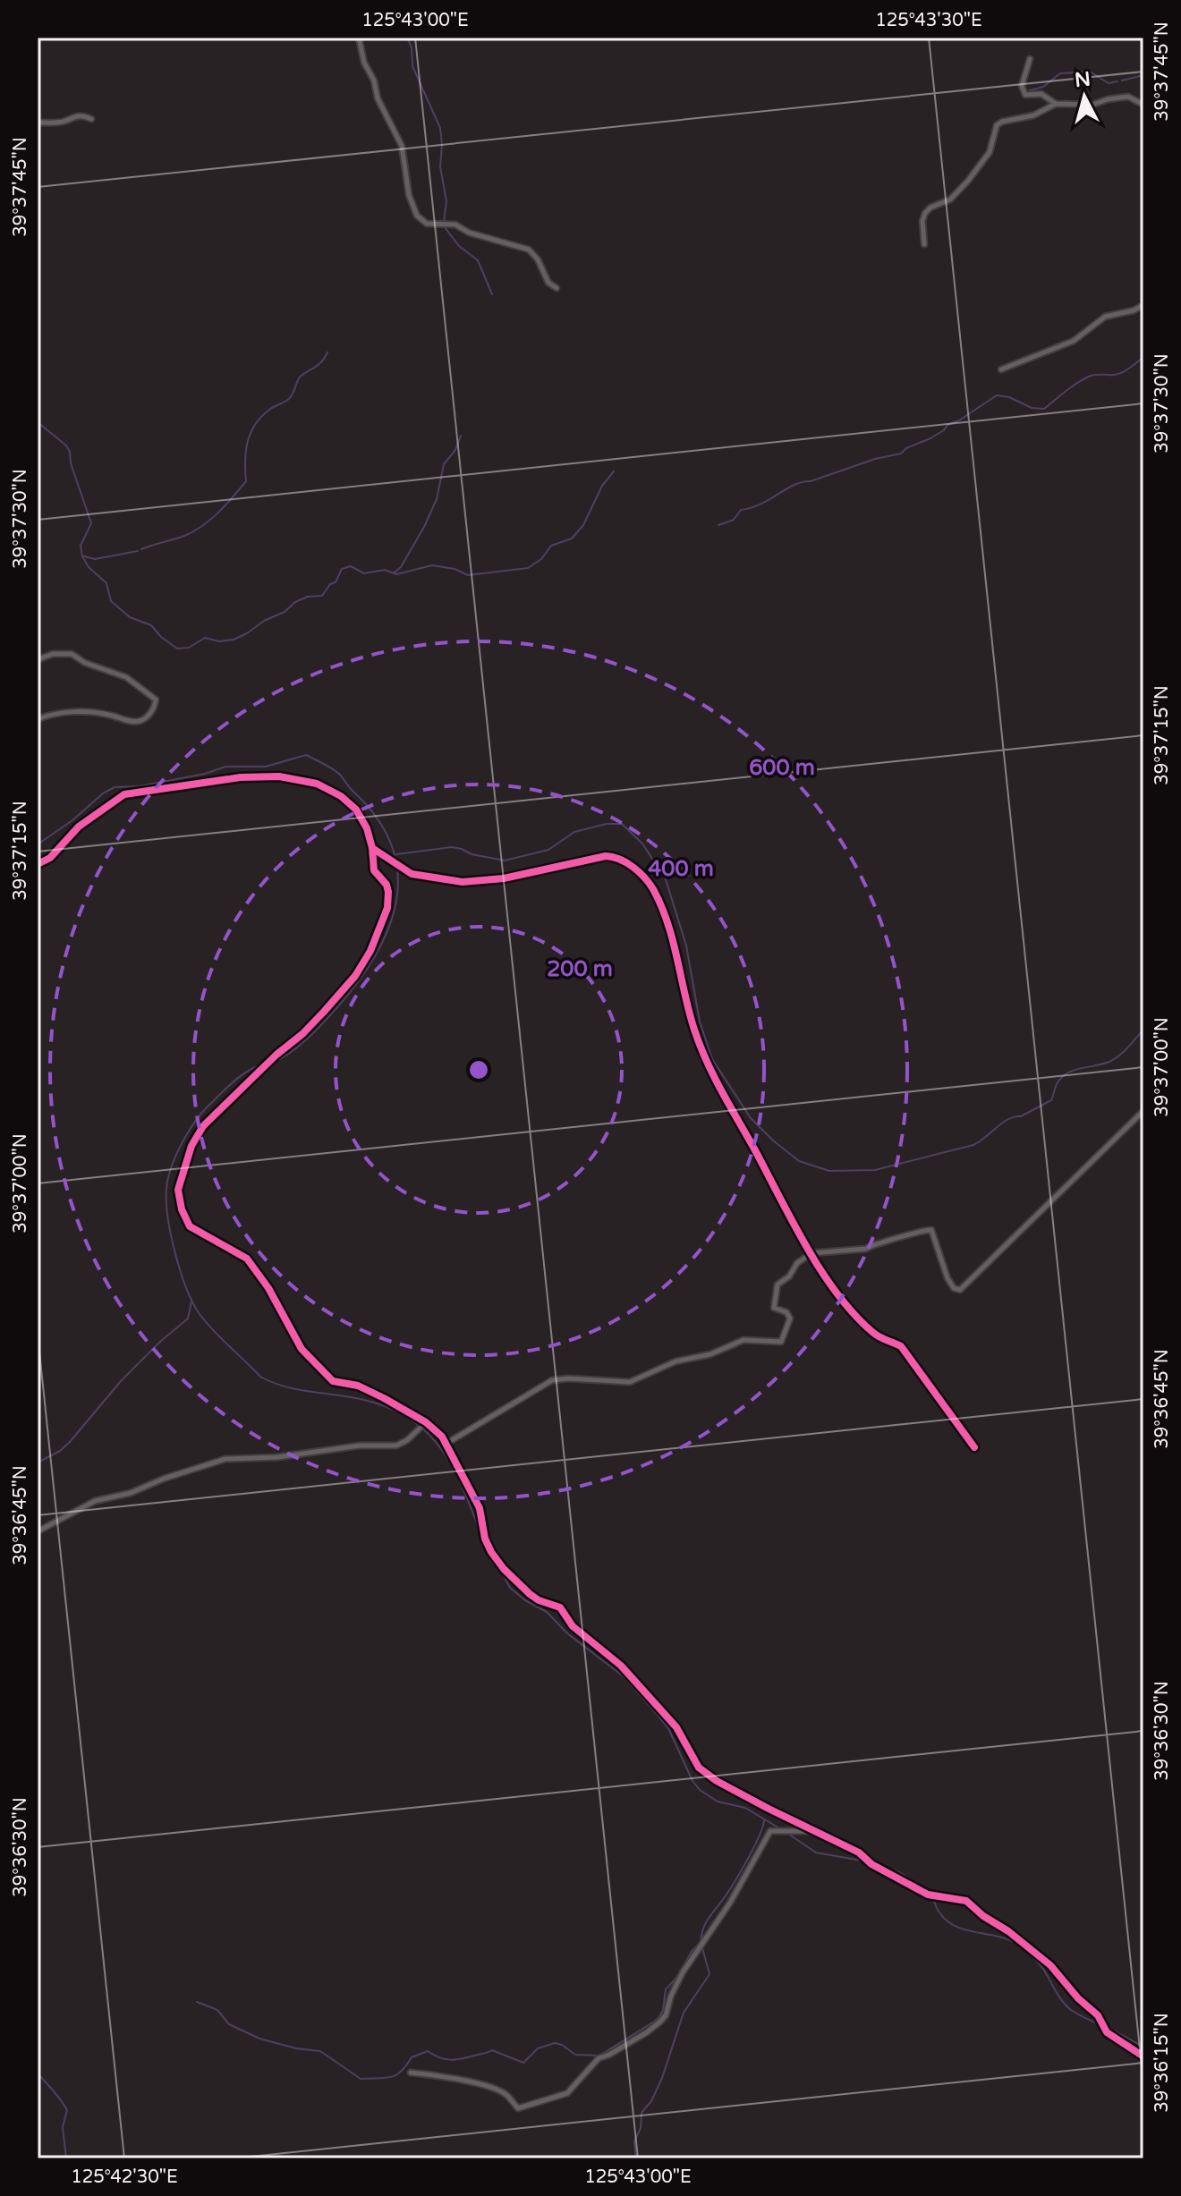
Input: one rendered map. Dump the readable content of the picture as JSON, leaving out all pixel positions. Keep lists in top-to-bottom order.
{
  "north": "top",
  "coordinates": [
    "125°43'00\"E",
    "125°43'30\"E",
    "39°37'45\"N",
    "39°37'30\"N",
    "39°37'15\"N",
    "39°37'00\"N",
    "39°36'45\"N",
    "39°36'30\"N",
    "39°36'15\"N",
    "125°42'30\"E"
  ],
  "rings": ["600 m", "400 m", "200 m"]
}
